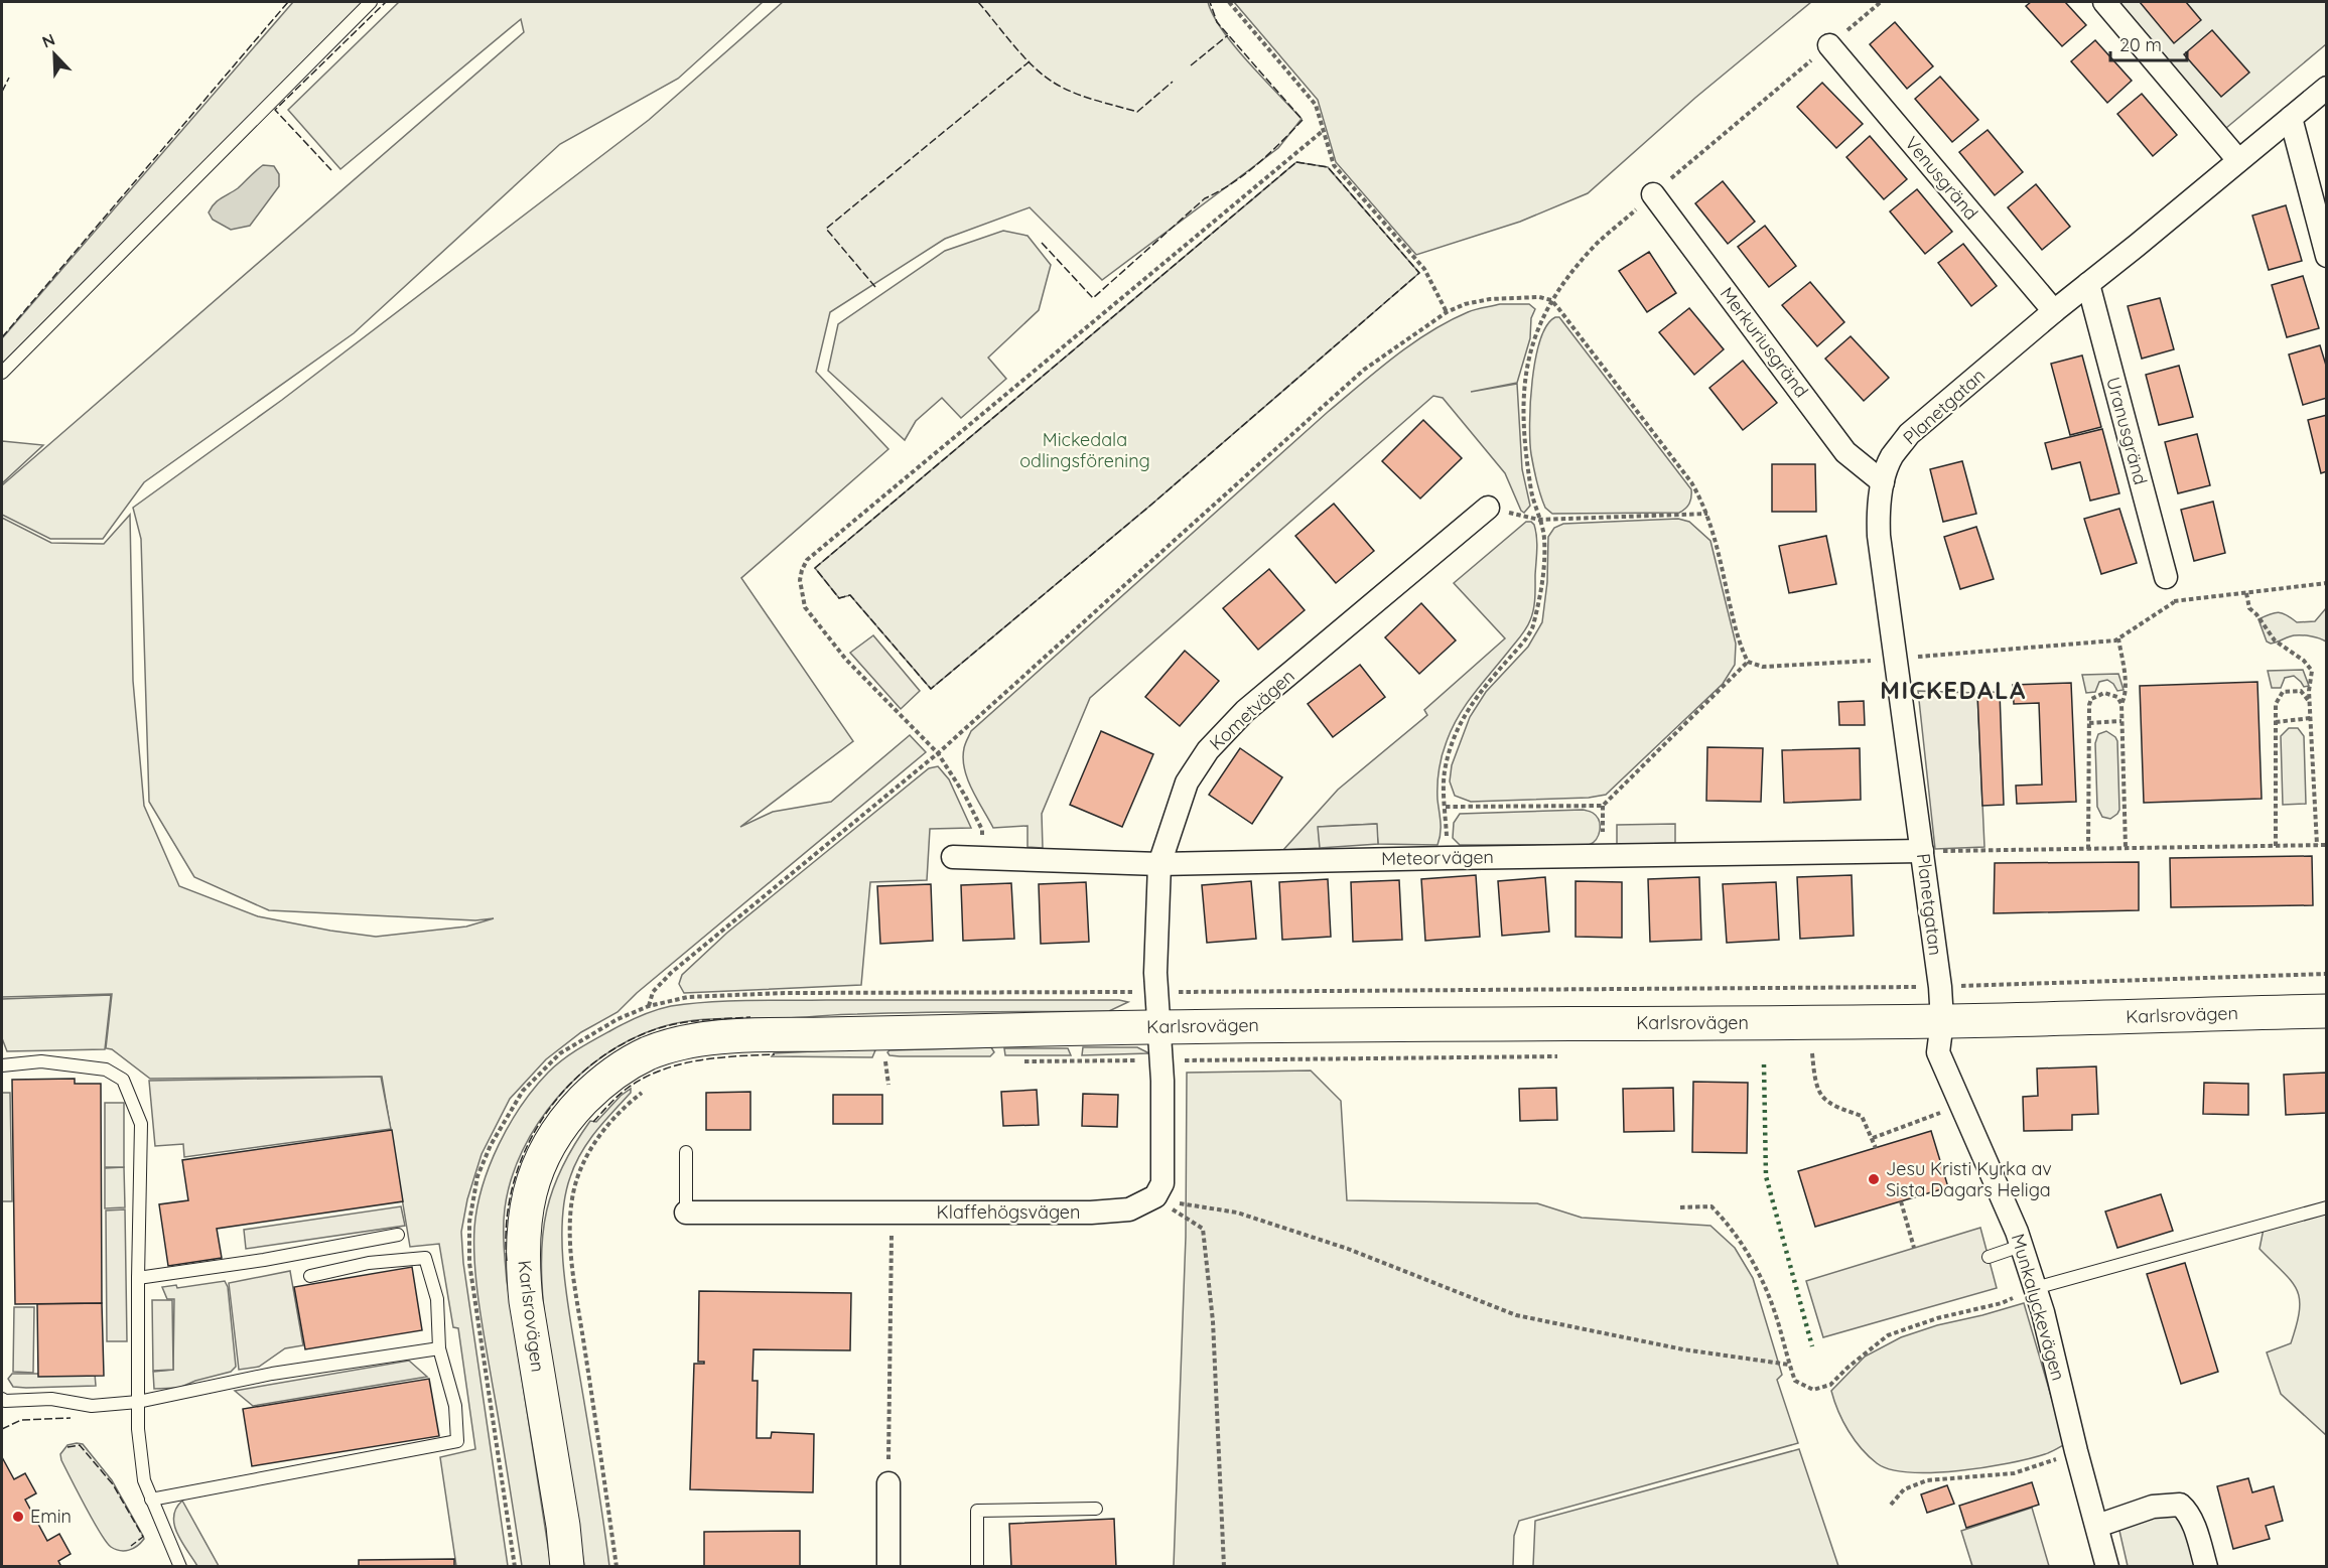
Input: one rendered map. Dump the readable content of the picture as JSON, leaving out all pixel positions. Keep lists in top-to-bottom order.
{
  "streets": {
    "street": [
      "Venusgränd",
      "Merkuriusgränd",
      "Planetgatan",
      "Uranusgränd",
      "Kometvägen",
      "Meteorvägen",
      "Karlsrovägen",
      "Klaffehögsvägen",
      "Munkalyckevägen"
    ]
  },
  "crossings": [
    ["Venusgränd", "Planetgatan"],
    ["Merkuriusgränd", "Planetgatan"],
    ["Planetgatan", "Uranusgränd"],
    ["Planetgatan", "Meteorvägen"],
    ["Planetgatan", "Karlsrovägen"],
    ["Planetgatan", "Munkalyckevägen"],
    ["Kometvägen", "Meteorvägen"],
    ["Kometvägen", "Karlsrovägen"],
    ["Karlsrovägen", "Munkalyckevägen"]
  ],
  "districts": ["MICKEDALA"],
  "parks": ["Mickedala odlingsförening"],
  "places": ["Jesu Kristi Kyrka av Sista Dagars Heliga", "Emin"],
  "scale_bar": "20 m",
  "north": "top left"
}
